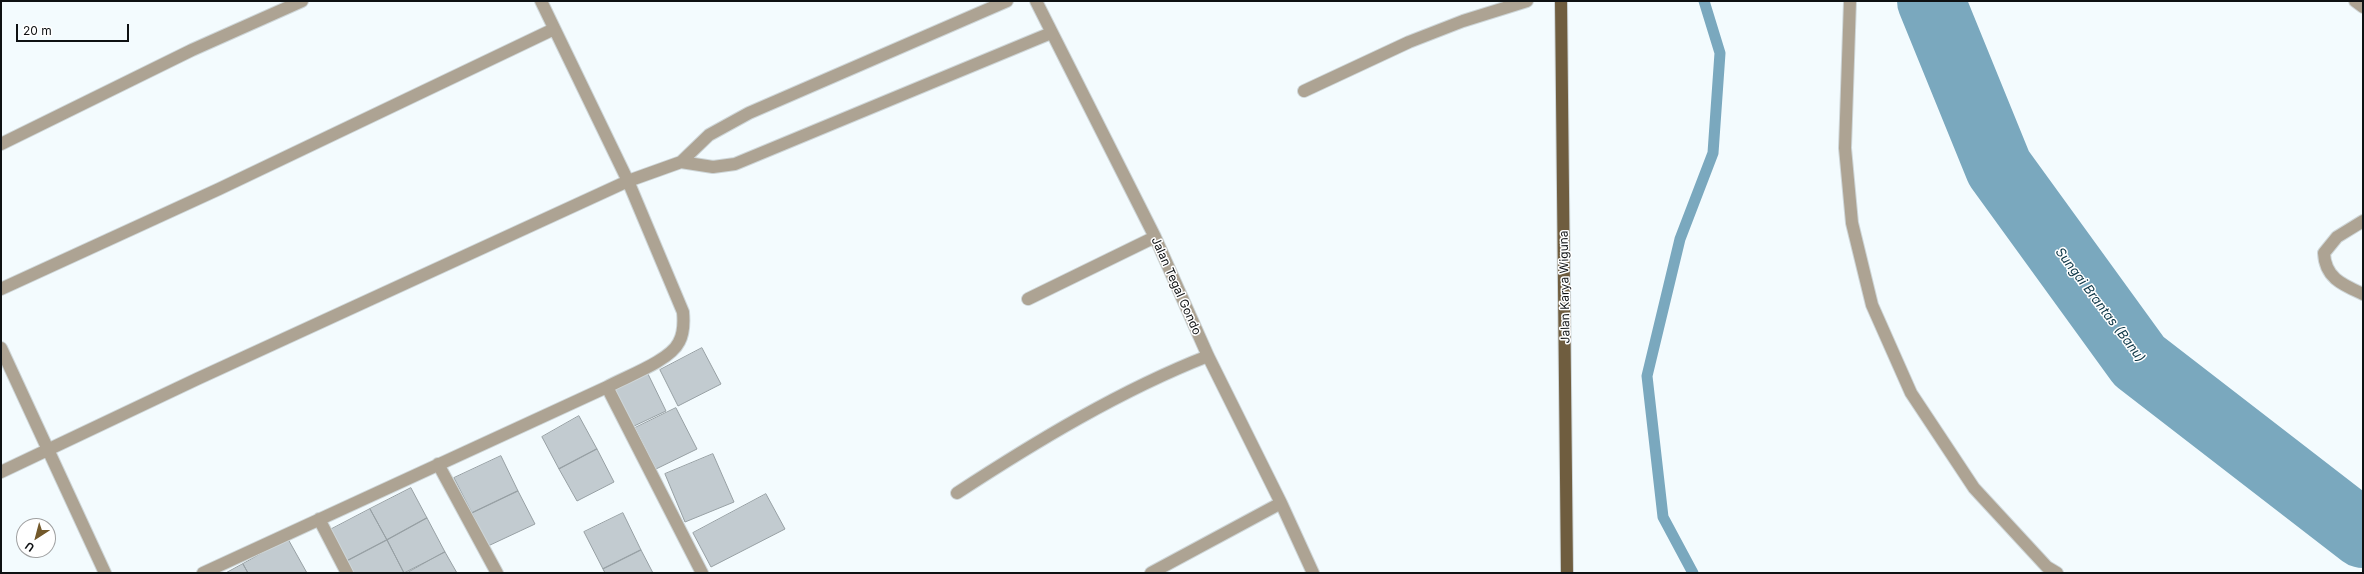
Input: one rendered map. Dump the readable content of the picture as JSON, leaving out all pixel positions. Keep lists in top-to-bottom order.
{
  "streets": {
    "main road": ["Jalan Karya Wiguna"],
    "street": ["Jalan Tegal Gondo"]
  },
  "water": ["Sungai Brantas (Banu)"],
  "scale_bar": "20 m",
  "north": "bottom left"
}
